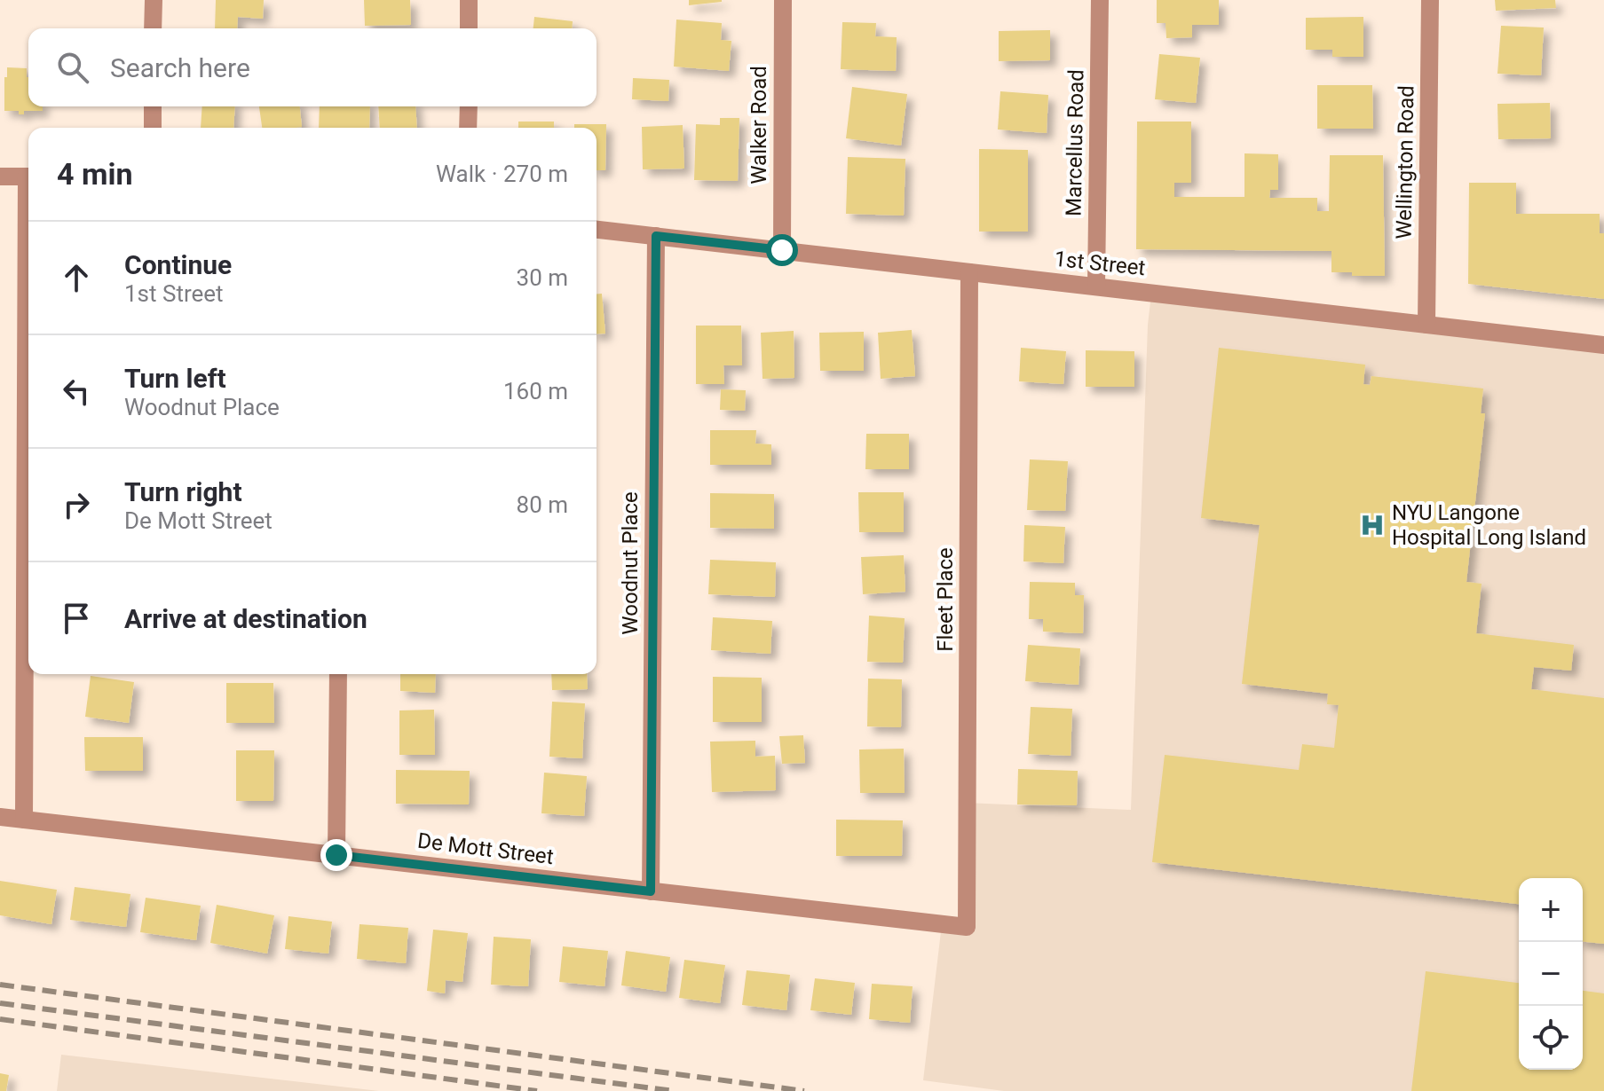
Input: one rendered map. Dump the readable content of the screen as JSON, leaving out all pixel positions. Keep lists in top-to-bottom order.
{
  "streets": {
    "street": [
      "Walker Road",
      "Marcellus Road",
      "Wellington Road",
      "1st Street",
      "Woodnut Place",
      "Fleet Place",
      "De Mott Street"
    ]
  },
  "crossings": [
    ["Walker Road", "1st Street"],
    ["Marcellus Road", "1st Street"],
    ["Wellington Road", "1st Street"],
    ["1st Street", "Woodnut Place"],
    ["1st Street", "Fleet Place"],
    ["Woodnut Place", "De Mott Street"],
    ["Fleet Place", "De Mott Street"]
  ],
  "places": {
    "hospital": ["NYU Langone Hospital Long Island"]
  },
  "page": {
    "search": "Search here",
    "heading": ["4 min", "Walk · 270 m"],
    "list": [
      ["Continue", "1st Street", "30 m"],
      ["Turn left", "Woodnut Place", "160 m"],
      ["Turn right", "De Mott Street", "80 m"],
      "Arrive at destination"
    ],
    "map_buttons": ["+", "−"]
  }
}
